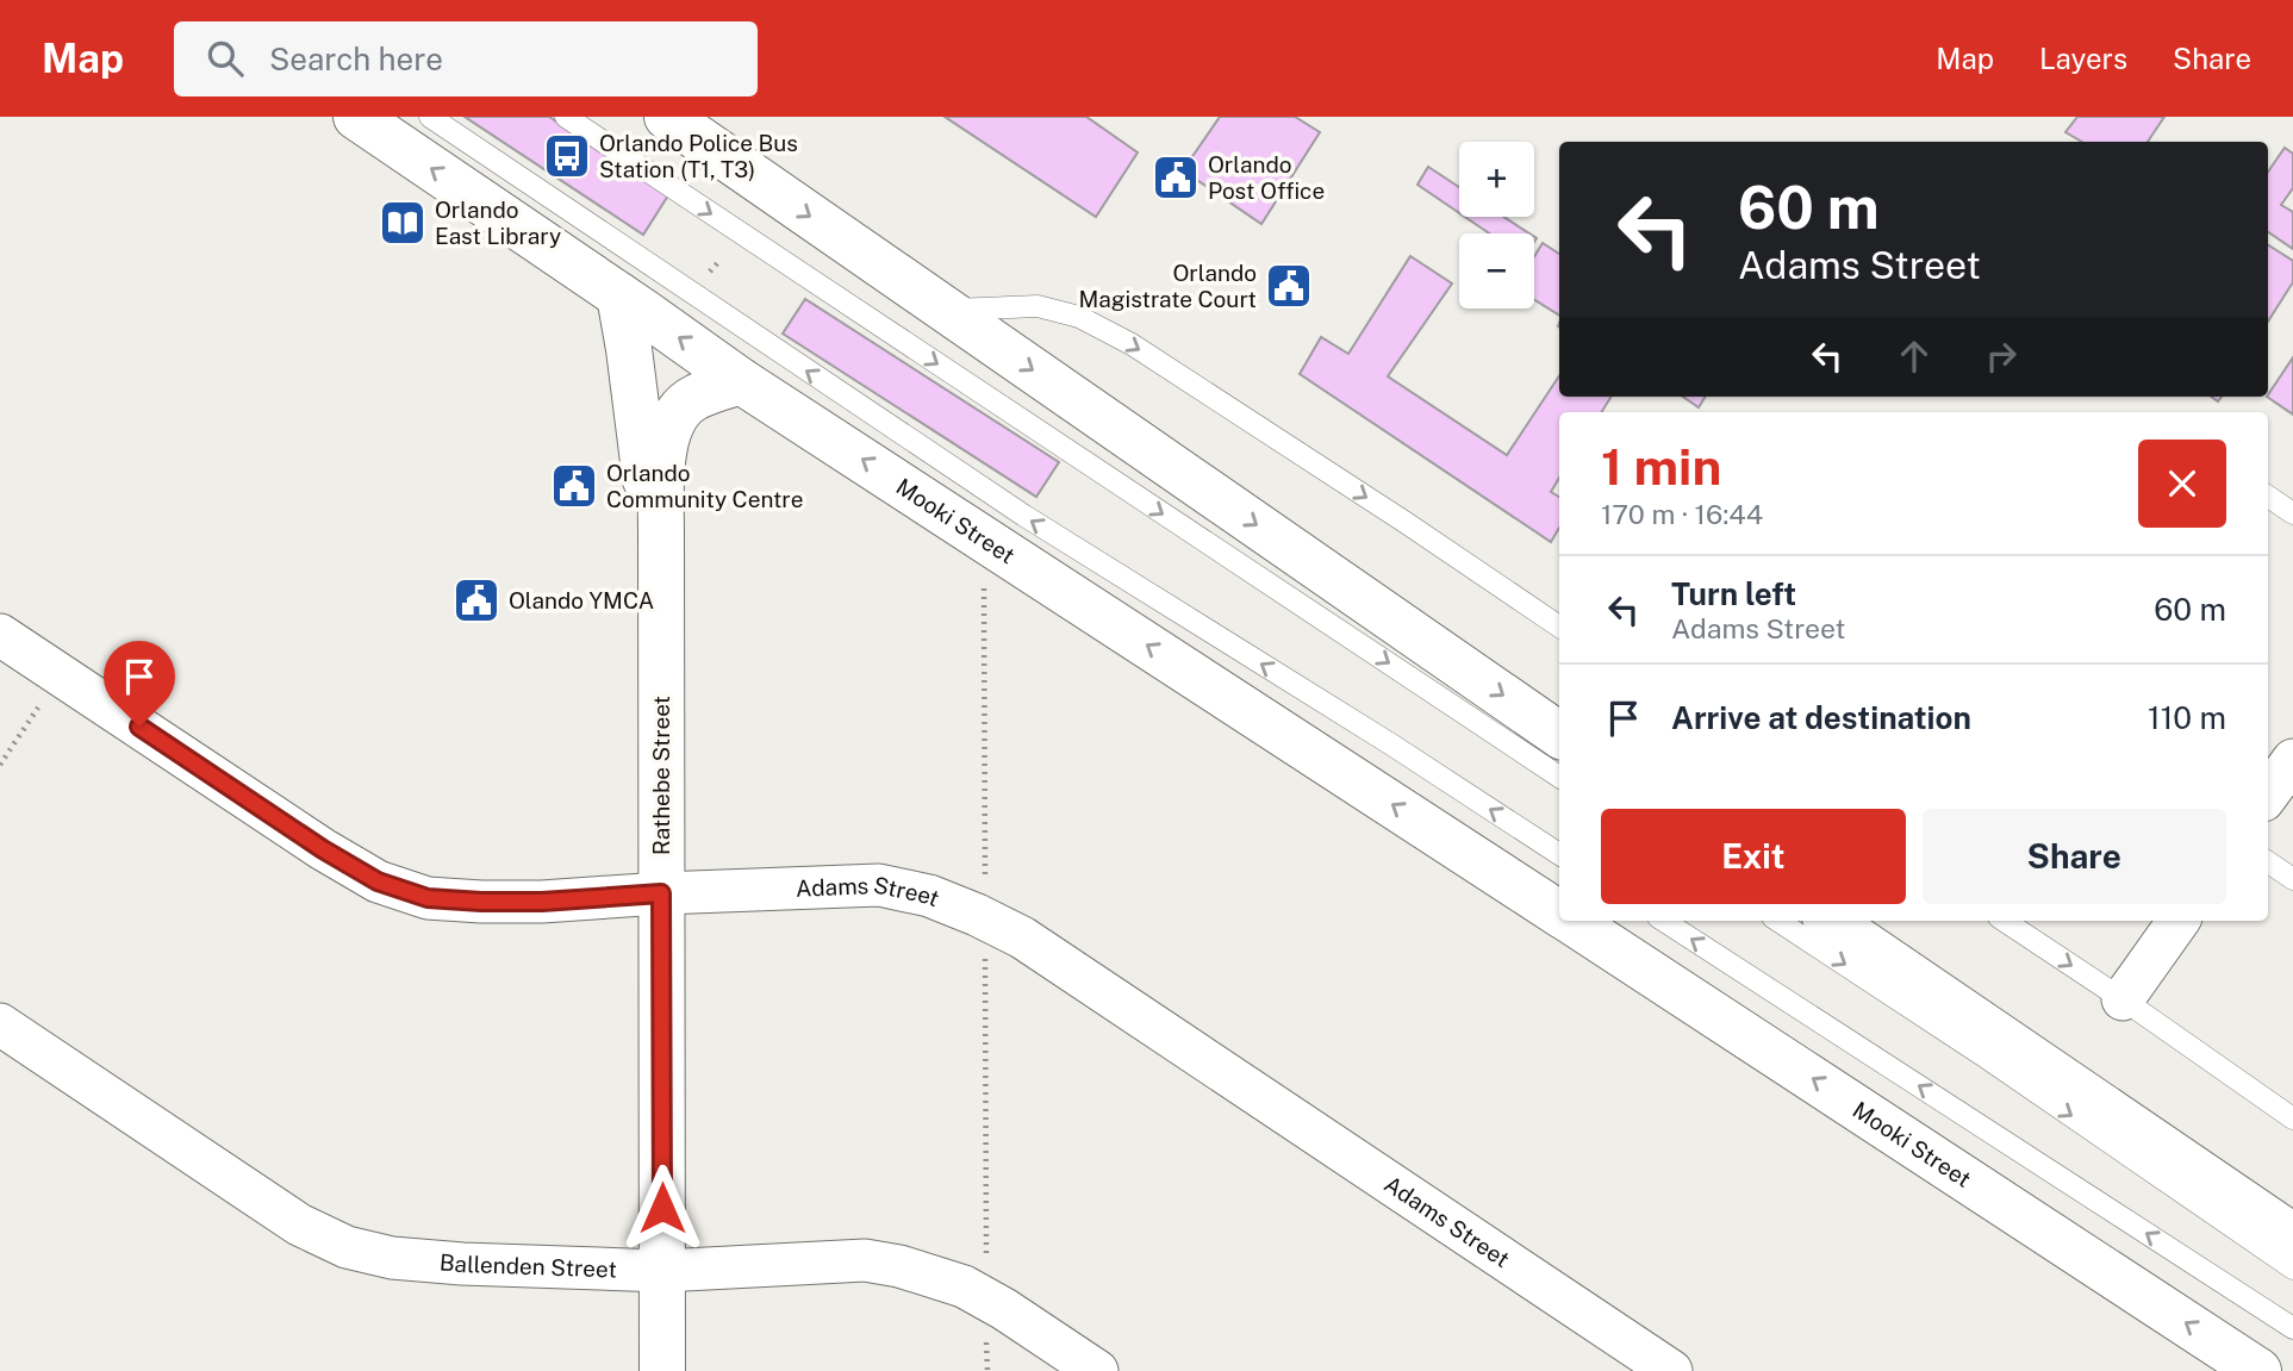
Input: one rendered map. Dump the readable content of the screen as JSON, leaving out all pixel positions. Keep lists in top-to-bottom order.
{
  "streets": {
    "main road": ["Mooki Street", "Rathebe Street"],
    "street": ["Adams Street", "Ballenden Street"]
  },
  "crossings": [
    ["Mooki Street", "Rathebe Street"],
    ["Rathebe Street", "Adams Street"],
    ["Rathebe Street", "Ballenden Street"]
  ],
  "places": {
    "bus stop": ["Orlando Police Bus Station (T1, T3)"],
    "public building": [
      "Orlando Post Office",
      "Orlando Magistrate Court",
      "Orlando Community Centre",
      "Olando YMCA"
    ],
    "library": ["Orlando East Library"]
  },
  "page": {
    "header": "Map",
    "search": "Search here",
    "nav": ["Map", "Layers", "Share"],
    "map_buttons": ["+", "−"],
    "turn": ["60 m", "Adams Street"],
    "heading": ["1 min", "170 m · 16:44"],
    "list": [
      {
        "name": "Turn left",
        "note": "Adams Street",
        "value": "60 m"
      },
      {
        "name": "Arrive at destination",
        "value": "110 m"
      }
    ],
    "buttons": ["Exit", "Share"]
  }
}
